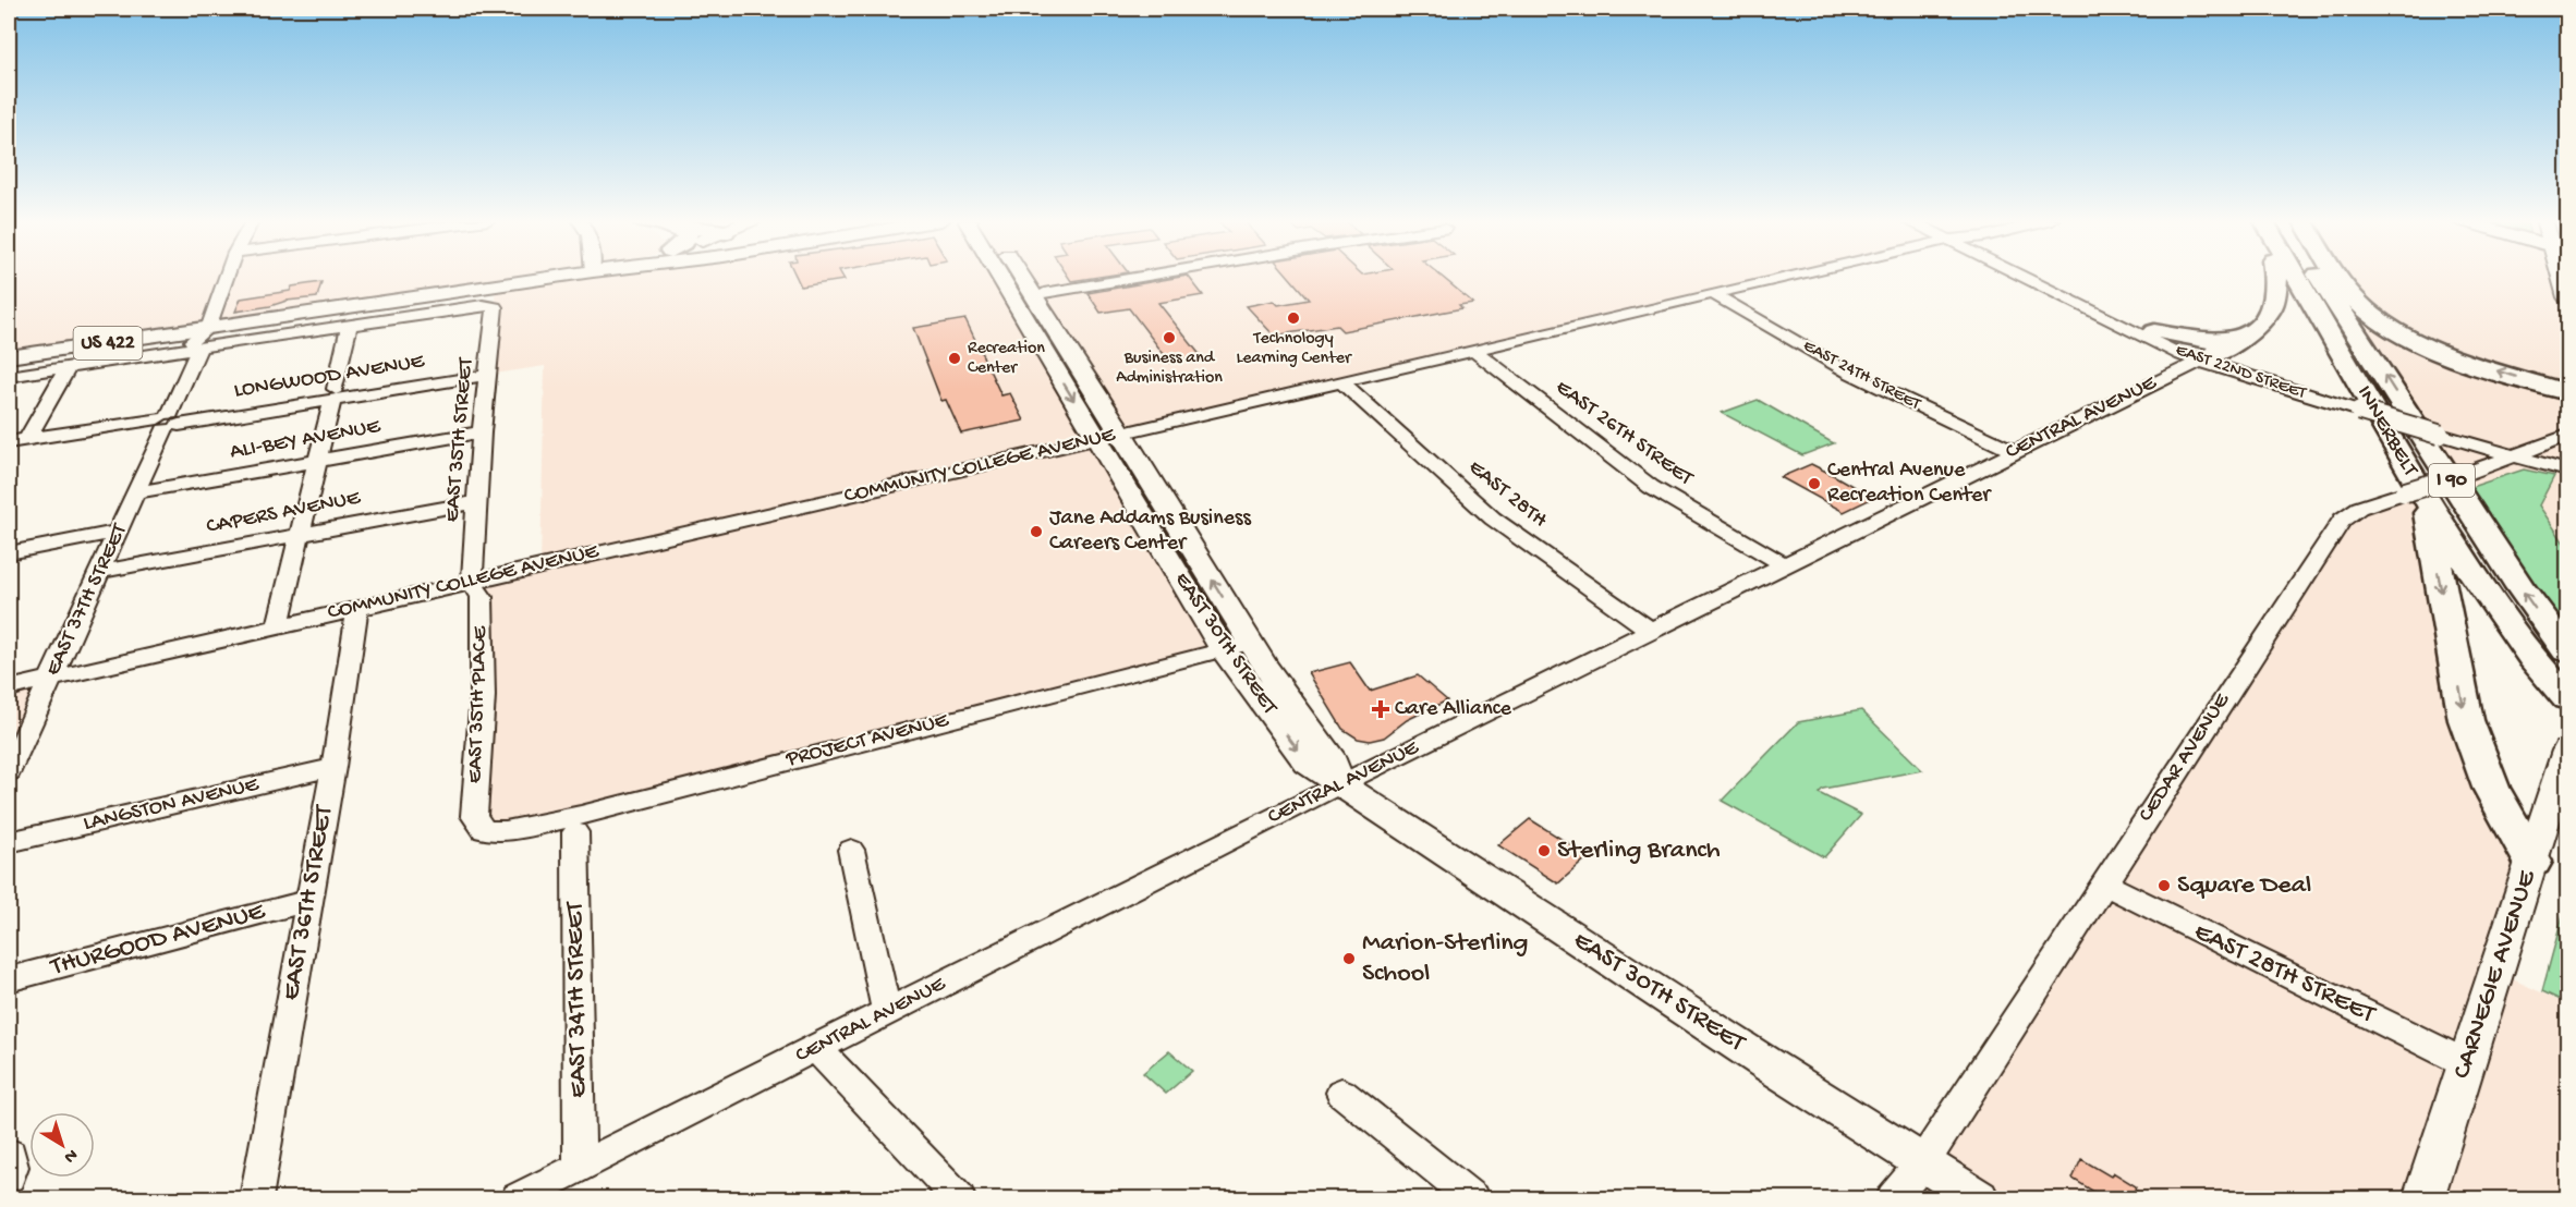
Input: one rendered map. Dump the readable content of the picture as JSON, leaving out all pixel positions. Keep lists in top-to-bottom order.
{
  "streets": {
    "highway": ["INNERBELT", "I 90"],
    "main road": ["US 422", "EAST 30TH STREET", "CARNEGIE AVENUE"],
    "street": [
      "EAST 22ND STREET",
      "EAST 24TH STREET",
      "LONGWOOD AVENUE",
      "CENTRAL AVENUE",
      "EAST 26TH STREET",
      "ALI-BEY AVENUE",
      "EAST 35TH STREET",
      "COMMUNITY COLLEGE AVENUE",
      "EAST 28TH",
      "CAPERS AVENUE",
      "EAST 37TH STREET",
      "EAST 35TH PLACE",
      "PROJECT AVENUE",
      "CEDAR AVENUE",
      "LANGSTON AVENUE",
      "EAST 36TH STREET",
      "THURGOOD AVENUE",
      "EAST 28TH STREET",
      "EAST 34TH STREET"
    ]
  },
  "crossings": [
    ["US 422", "EAST 37TH STREET"],
    ["EAST 22ND STREET", "CENTRAL AVENUE"],
    ["EAST 22ND STREET", "CEDAR AVENUE"],
    ["EAST 24TH STREET", "CENTRAL AVENUE"],
    ["EAST 24TH STREET", "COMMUNITY COLLEGE AVENUE"],
    ["LONGWOOD AVENUE", "EAST 35TH STREET"],
    ["LONGWOOD AVENUE", "EAST 37TH STREET"],
    ["CENTRAL AVENUE", "EAST 26TH STREET"],
    ["CENTRAL AVENUE", "EAST 28TH"],
    ["CENTRAL AVENUE", "EAST 30TH STREET"],
    ["CENTRAL AVENUE", "EAST 34TH STREET"],
    ["INNERBELT", "CEDAR AVENUE"],
    ["EAST 26TH STREET", "COMMUNITY COLLEGE AVENUE"],
    ["ALI-BEY AVENUE", "EAST 35TH STREET"],
    ["ALI-BEY AVENUE", "EAST 37TH STREET"],
    ["EAST 35TH STREET", "COMMUNITY COLLEGE AVENUE"],
    ["EAST 35TH STREET", "CAPERS AVENUE"],
    ["EAST 35TH STREET", "EAST 35TH PLACE"],
    ["COMMUNITY COLLEGE AVENUE", "EAST 28TH"],
    ["COMMUNITY COLLEGE AVENUE", "EAST 37TH STREET"],
    ["COMMUNITY COLLEGE AVENUE", "EAST 30TH STREET"],
    ["COMMUNITY COLLEGE AVENUE", "EAST 35TH PLACE"],
    ["COMMUNITY COLLEGE AVENUE", "EAST 36TH STREET"],
    ["CAPERS AVENUE", "EAST 37TH STREET"],
    ["EAST 30TH STREET", "PROJECT AVENUE"],
    ["EAST 30TH STREET", "CEDAR AVENUE"],
    ["EAST 35TH PLACE", "PROJECT AVENUE"],
    ["CEDAR AVENUE", "EAST 28TH STREET"],
    ["LANGSTON AVENUE", "EAST 36TH STREET"],
    ["EAST 36TH STREET", "THURGOOD AVENUE"],
    ["EAST 28TH STREET", "CARNEGIE AVENUE"]
  ],
  "places": {
    "other": [
      "Technology Learning Center",
      "Business and Administration",
      "Recreation Center",
      "Central Avenue Recreation Center",
      "Jane Addams Business Careers Center",
      "Sterling Branch",
      "Square Deal",
      "Marion-Sterling School"
    ],
    "health": ["Care Alliance"]
  },
  "north": "bottom right"
}
